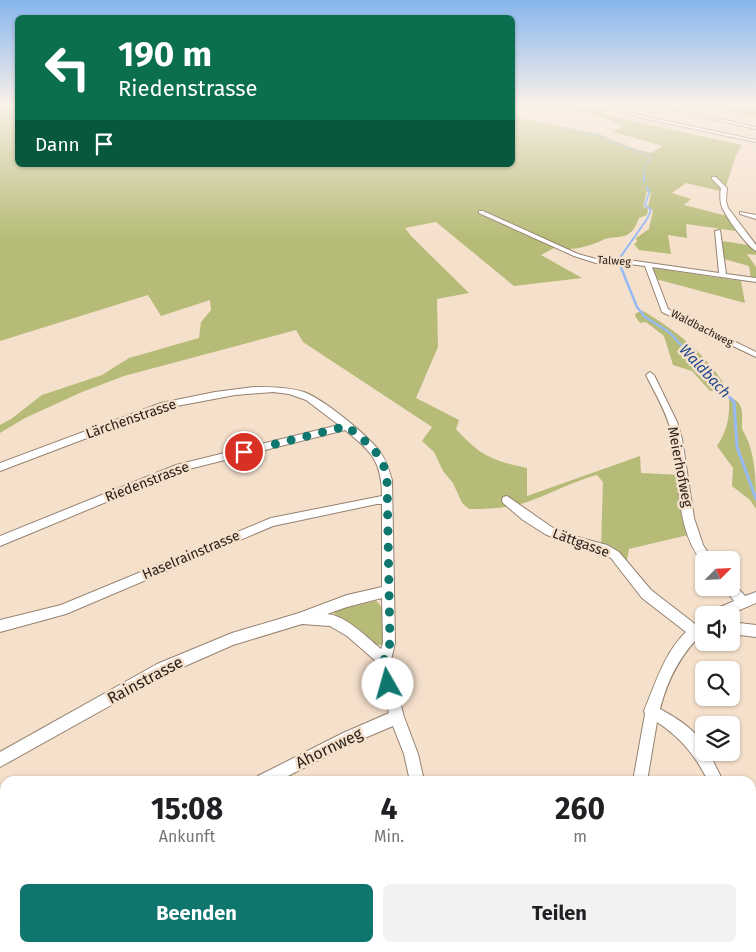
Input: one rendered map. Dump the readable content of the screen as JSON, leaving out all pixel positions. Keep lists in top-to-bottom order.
{
  "streets": {
    "street": [
      "Talweg",
      "Waldbachweg",
      "Lärchenstrasse",
      "Meierhofweg",
      "Riedenstrasse",
      "Lättgasse",
      "Haselrainstrasse",
      "Rainstrasse",
      "Ahornweg"
    ]
  },
  "crossings": [
    ["Talweg", "Waldbachweg"],
    ["Lärchenstrasse", "Riedenstrasse"]
  ],
  "water": ["Waldbach"],
  "north": "top right",
  "page": {
    "turn": ["190 m", "Riedenstrasse"],
    "then": "Dann",
    "eta": [
      "15:08",
      "Ankunft",
      "4",
      "Min.",
      "260",
      "m"
    ],
    "buttons": ["Beenden", "Teilen"]
  }
}
